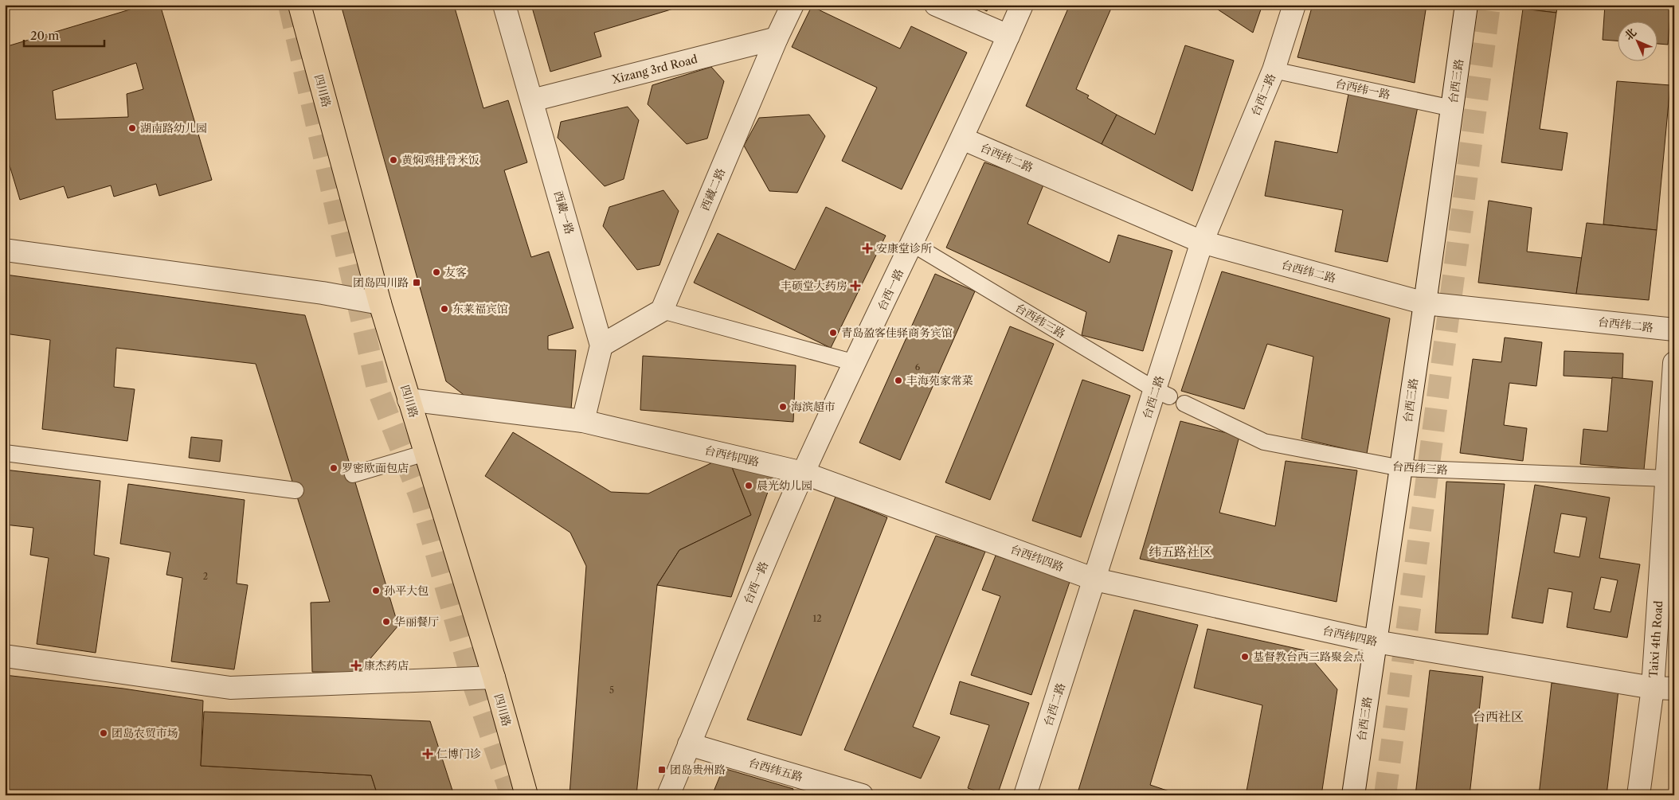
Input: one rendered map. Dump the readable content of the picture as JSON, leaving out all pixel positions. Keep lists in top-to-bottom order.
{
  "streets": {
    "main road": ["四川路"],
    "street": [
      "Xizang 3rd Road",
      "台西三路",
      "台西二路",
      "台西纬二路",
      "西藏二路",
      "西藏一路",
      "台西一路",
      "台西纬四路",
      "Taixi 4th Road",
      "台西纬五路"
    ],
    "lane": ["台西纬一路", "台西纬三路"]
  },
  "crossings": [
    ["Xizang 3rd Road", "西藏二路"],
    ["Xizang 3rd Road", "西藏一路"],
    ["台西三路", "台西纬一路"],
    ["台西三路", "台西纬二路"],
    ["台西三路", "台西纬三路"],
    ["台西三路", "台西纬四路"],
    ["台西纬一路", "台西二路"],
    ["四川路", "台西纬四路"],
    ["台西二路", "台西纬二路"],
    ["台西二路", "台西纬三路"],
    ["台西二路", "台西纬四路"],
    ["台西纬二路", "台西一路"],
    ["西藏一路", "台西纬四路"],
    ["台西一路", "台西纬三路"],
    ["台西一路", "台西纬四路"],
    ["台西一路", "台西纬五路"],
    ["台西纬三路", "Taixi 4th Road"],
    ["台西纬四路", "Taixi 4th Road"]
  ],
  "districts": ["纬五路社区", "台西社区"],
  "places": {
    "other": [
      "湖南路幼儿园",
      "黄焖鸡排骨米饭",
      "友客",
      "东莱福宾馆",
      "青岛盈客佳驿商务宾馆",
      "丰海苑家常菜",
      "海滨超市",
      "罗密欧面包店",
      "晨光幼儿园",
      "孙平大包",
      "华丽餐厅",
      "基督教台西三路聚会点",
      "团岛农贸市场"
    ],
    "health": [
      "安康堂诊所",
      "丰硕堂大药房",
      "康杰药店",
      "仁博门诊"
    ],
    "transit": ["团岛四川路", "团岛贵州路"]
  },
  "house_numbers": [
    "6",
    "2",
    "12",
    "5"
  ],
  "scale_bar": "20 m",
  "north": "top left"
}
